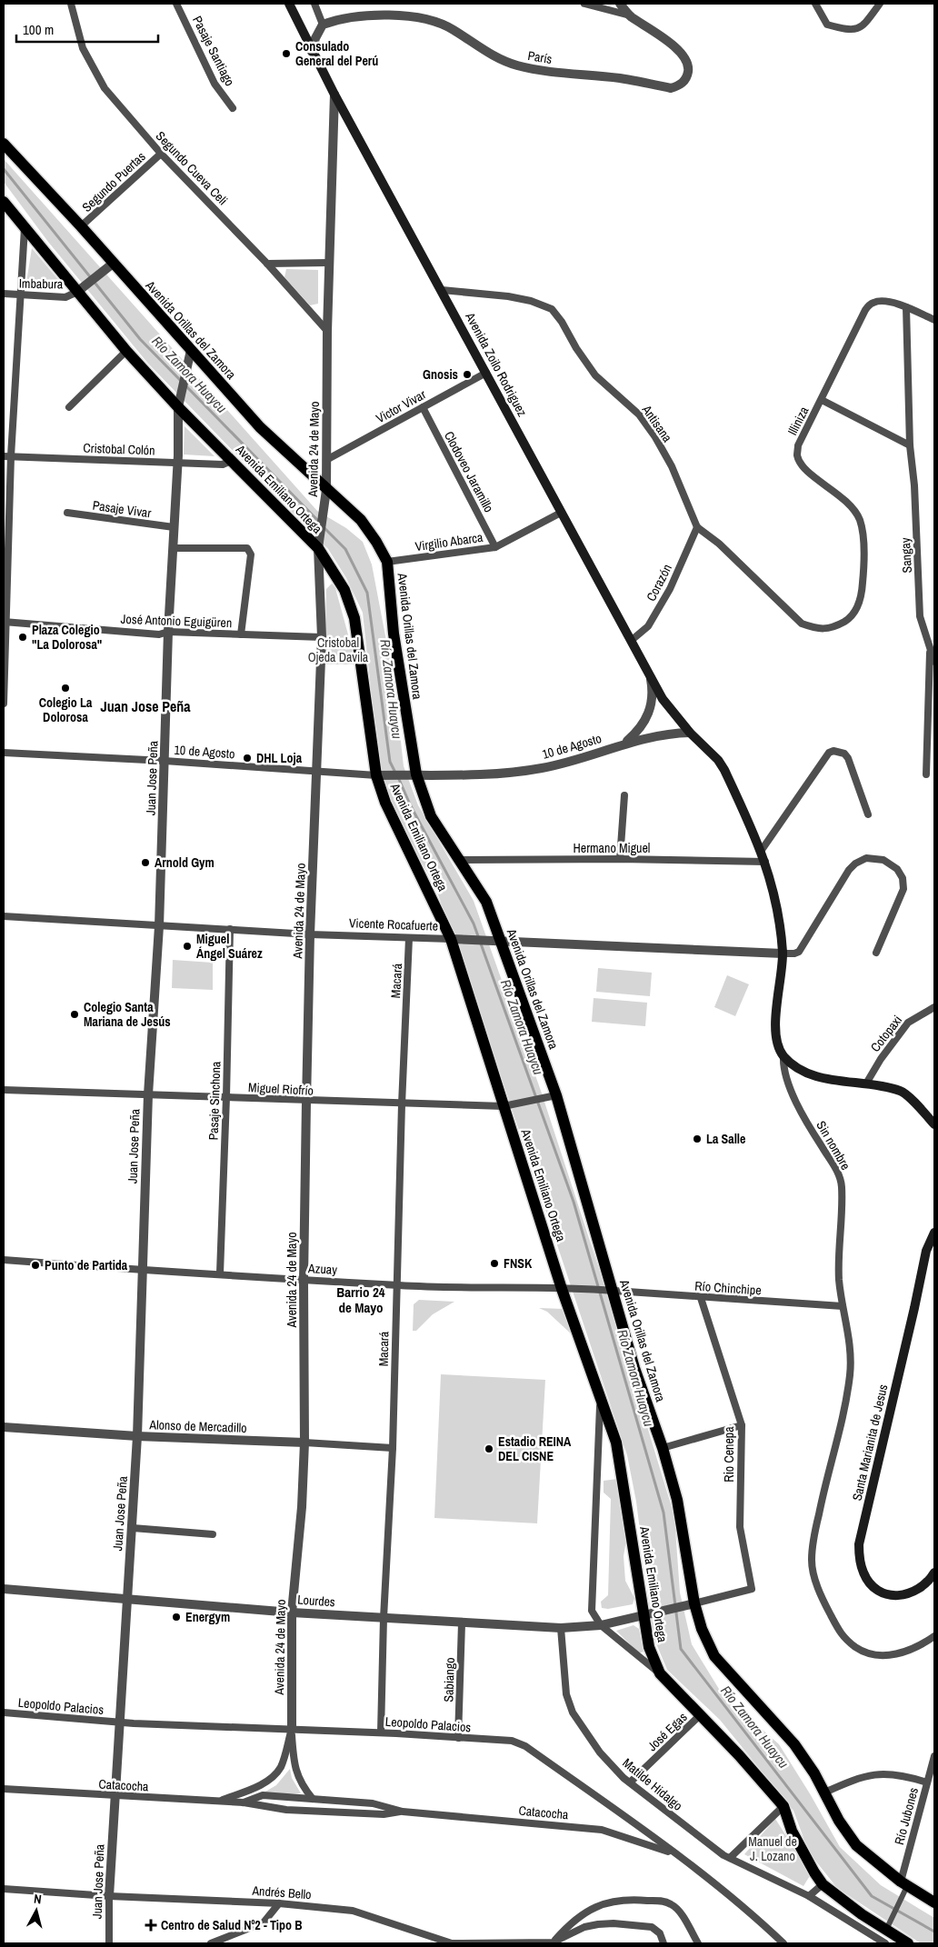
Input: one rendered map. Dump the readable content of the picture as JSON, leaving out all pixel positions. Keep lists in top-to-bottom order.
{
  "streets": {
    "main road": [
      "Avenida Orillas del Zamora",
      "Avenida Zoilo Rodriguez",
      "Avenida Emiliano Ortega",
      "Santa Marianita de Jesus"
    ],
    "street": [
      "Pasaje Santiago",
      "París",
      "Segundo Cueva Celi",
      "Segundo Puertas",
      "Imbabura",
      "Victor Vivar",
      "Illiniza",
      "Antisana",
      "Cristobal Colón",
      "Avenida 24 de Mayo",
      "Clodoveo Jaramillo",
      "Pasaje Vivar",
      "Virgilio Abarca",
      "Sangay",
      "Corazón",
      "José Antonio Eguigüren",
      "10 de Agosto",
      "Juan Jose Peña",
      "Hermano Miguel",
      "Vicente Rocafuerte",
      "Macará",
      "Cotopaxi",
      "Miguel Riofrío",
      "Pasaje Sinchona",
      "Sin nombre",
      "Azuay",
      "Río Chinchipe",
      "Alonso de Mercadillo",
      "Rio Cenepa",
      "Lourdes",
      "Sabiango",
      "Leopoldo Palacios",
      "José Egas",
      "Matilde Hidalgo",
      "Catacocha",
      "Río Jubones",
      "Andrés Bello"
    ]
  },
  "crossings": [
    ["Segundo Cueva Celi", "Segundo Puertas"],
    ["Segundo Cueva Celi", "Avenida 24 de Mayo"],
    ["Segundo Puertas", "Avenida Orillas del Zamora"],
    ["Imbabura", "Avenida Emiliano Ortega"],
    ["Avenida Orillas del Zamora", "Avenida 24 de Mayo"],
    ["Avenida Orillas del Zamora", "Virgilio Abarca"],
    ["Avenida Orillas del Zamora", "10 de Agosto"],
    ["Avenida Orillas del Zamora", "Juan Jose Peña"],
    ["Avenida Orillas del Zamora", "Hermano Miguel"],
    ["Avenida Orillas del Zamora", "Vicente Rocafuerte"],
    ["Avenida Orillas del Zamora", "Miguel Riofrío"],
    ["Avenida Orillas del Zamora", "Azuay"],
    ["Avenida Orillas del Zamora", "Río Chinchipe"],
    ["Avenida Orillas del Zamora", "Rio Cenepa"],
    ["Avenida Orillas del Zamora", "Lourdes"],
    ["Avenida Orillas del Zamora", "Río Jubones"],
    ["Avenida Zoilo Rodriguez", "Victor Vivar"],
    ["Avenida Zoilo Rodriguez", "Antisana"],
    ["Avenida Zoilo Rodriguez", "Avenida 24 de Mayo"],
    ["Avenida Zoilo Rodriguez", "Virgilio Abarca"],
    ["Avenida Zoilo Rodriguez", "Corazón"],
    ["Avenida Zoilo Rodriguez", "10 de Agosto"],
    ["Victor Vivar", "Avenida 24 de Mayo"],
    ["Victor Vivar", "Clodoveo Jaramillo"],
    ["Illiniza", "Antisana"],
    ["Illiniza", "Sangay"],
    ["Antisana", "Corazón"],
    ["Cristobal Colón", "Avenida Emiliano Ortega"],
    ["Cristobal Colón", "Juan Jose Peña"],
    ["Avenida 24 de Mayo", "Avenida Emiliano Ortega"],
    ["Avenida 24 de Mayo", "José Antonio Eguigüren"],
    ["Avenida 24 de Mayo", "10 de Agosto"],
    ["Avenida 24 de Mayo", "Vicente Rocafuerte"],
    ["Avenida 24 de Mayo", "Miguel Riofrío"],
    ["Avenida 24 de Mayo", "Azuay"],
    ["Avenida 24 de Mayo", "Alonso de Mercadillo"],
    ["Avenida 24 de Mayo", "Lourdes"],
    ["Avenida 24 de Mayo", "Leopoldo Palacios"],
    ["Clodoveo Jaramillo", "Virgilio Abarca"],
    ["Avenida Emiliano Ortega", "10 de Agosto"],
    ["Avenida Emiliano Ortega", "Juan Jose Peña"],
    ["Avenida Emiliano Ortega", "Vicente Rocafuerte"],
    ["Avenida Emiliano Ortega", "Miguel Riofrío"],
    ["Avenida Emiliano Ortega", "Azuay"],
    ["Avenida Emiliano Ortega", "Lourdes"],
    ["Avenida Emiliano Ortega", "José Egas"],
    ["Pasaje Vivar", "Juan Jose Peña"],
    ["José Antonio Eguigüren", "Juan Jose Peña"],
    ["10 de Agosto", "Juan Jose Peña"],
    ["Juan Jose Peña", "Vicente Rocafuerte"],
    ["Juan Jose Peña", "Miguel Riofrío"],
    ["Juan Jose Peña", "Azuay"],
    ["Juan Jose Peña", "Alonso de Mercadillo"],
    ["Juan Jose Peña", "Lourdes"],
    ["Juan Jose Peña", "Leopoldo Palacios"],
    ["Juan Jose Peña", "Catacocha"],
    ["Juan Jose Peña", "Andrés Bello"],
    ["Vicente Rocafuerte", "Macará"],
    ["Vicente Rocafuerte", "Pasaje Sinchona"],
    ["Macará", "Miguel Riofrío"],
    ["Macará", "Azuay"],
    ["Macará", "Alonso de Mercadillo"],
    ["Macará", "Lourdes"],
    ["Macará", "Leopoldo Palacios"],
    ["Miguel Riofrío", "Pasaje Sinchona"],
    ["Pasaje Sinchona", "Azuay"],
    ["Sin nombre", "Río Chinchipe"],
    ["Azuay", "Río Chinchipe"],
    ["Río Chinchipe", "Rio Cenepa"],
    ["Rio Cenepa", "Lourdes"],
    ["Lourdes", "Sabiango"],
    ["Lourdes", "Matilde Hidalgo"],
    ["Sabiango", "Leopoldo Palacios"],
    ["Leopoldo Palacios", "Catacocha"],
    ["José Egas", "Matilde Hidalgo"]
  ],
  "districts": ["Juan Jose Peña", "Barrio 24 de Mayo"],
  "water": ["Río Zamora Huaycu"],
  "parks": ["Cristobal Ojeda Davila", "Manuel de J. Lozano"],
  "places": {
    "other": [
      "Consulado General del Perú",
      "Gnosis",
      "Plaza Colegio \"La Dolorosa\"",
      "Colegio La Dolorosa",
      "DHL Loja",
      "Arnold Gym",
      "Miguel Ángel Suárez",
      "Colegio Santa Mariana de Jesús",
      "La Salle",
      "FNSK",
      "Punto de Partida",
      "Estadio REINA DEL CISNE",
      "Energym"
    ],
    "health": ["Centro de Salud N⁰2 - Tipo B"]
  },
  "scale_bar": "100 m",
  "north": "top"
}
